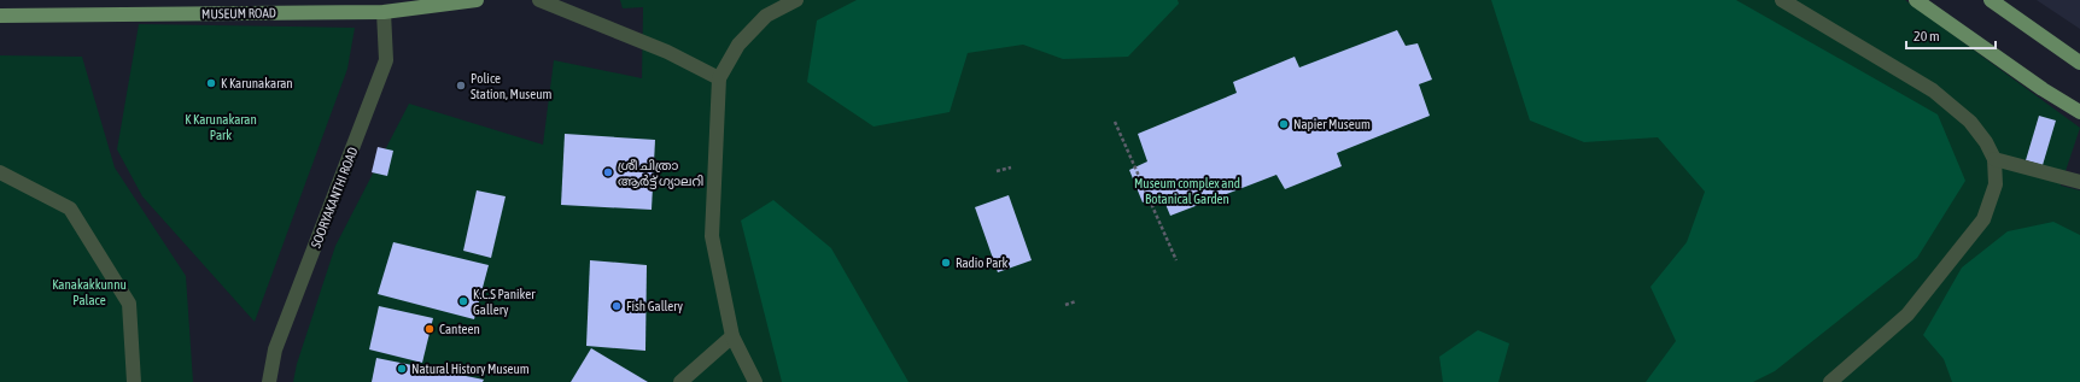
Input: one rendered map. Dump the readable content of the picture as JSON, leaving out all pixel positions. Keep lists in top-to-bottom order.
{
  "streets": {
    "main road": ["MUSEUM ROAD"],
    "street": ["SOORYAKANTHI ROAD"]
  },
  "crossings": [
    ["MUSEUM ROAD", "SOORYAKANTHI ROAD"]
  ],
  "parks": ["K Karunakaran Park", "Museum complex and Botanical Garden", "Kanakakkunnu Palace"],
  "places": [
    "K Karunakaran",
    "Police Station, Museum",
    "Napier Museum",
    "ശ്രീ ചിത്രാ ആർട്ട് ഗ്യാലറി",
    "Radio Park",
    "K.C.S Paniker Gallery",
    "Fish Gallery",
    "Canteen",
    "Natural History Museum"
  ],
  "scale_bar": "20 m"
}
